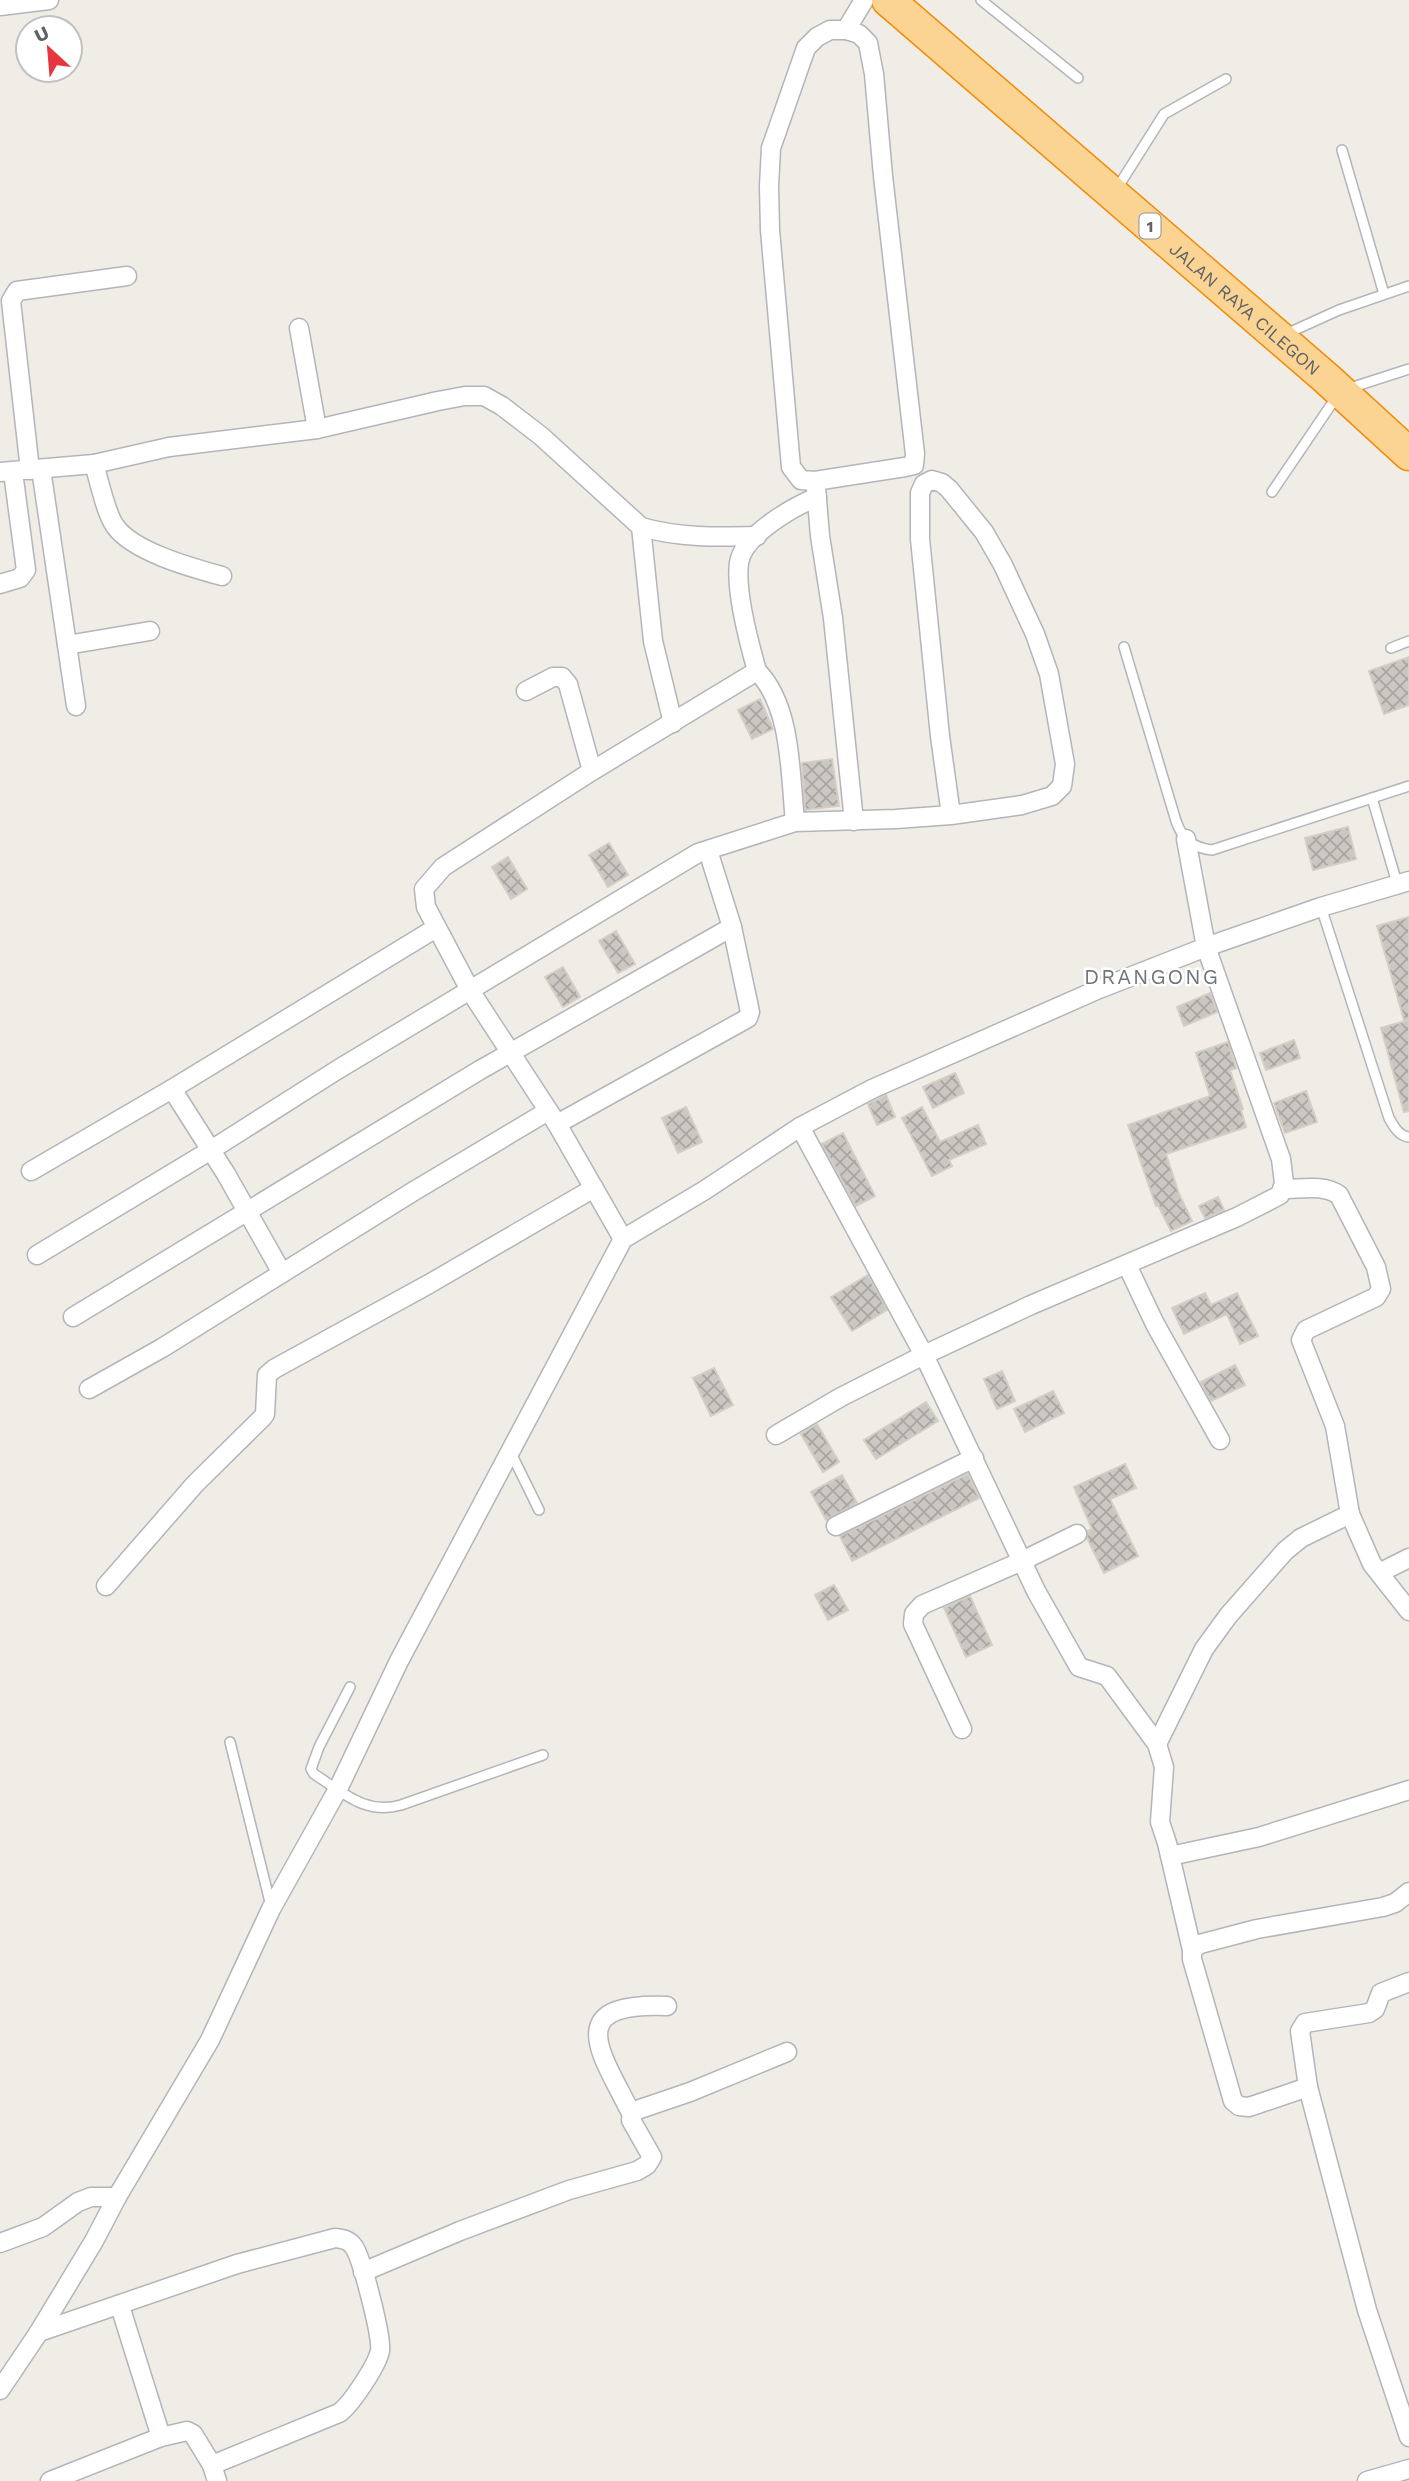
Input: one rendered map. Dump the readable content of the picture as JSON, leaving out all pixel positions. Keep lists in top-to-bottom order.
{
  "streets": {
    "highway": ["1", "JALAN RAYA CILEGON"]
  },
  "districts": ["DRANGONG"],
  "north": "top left"
}
